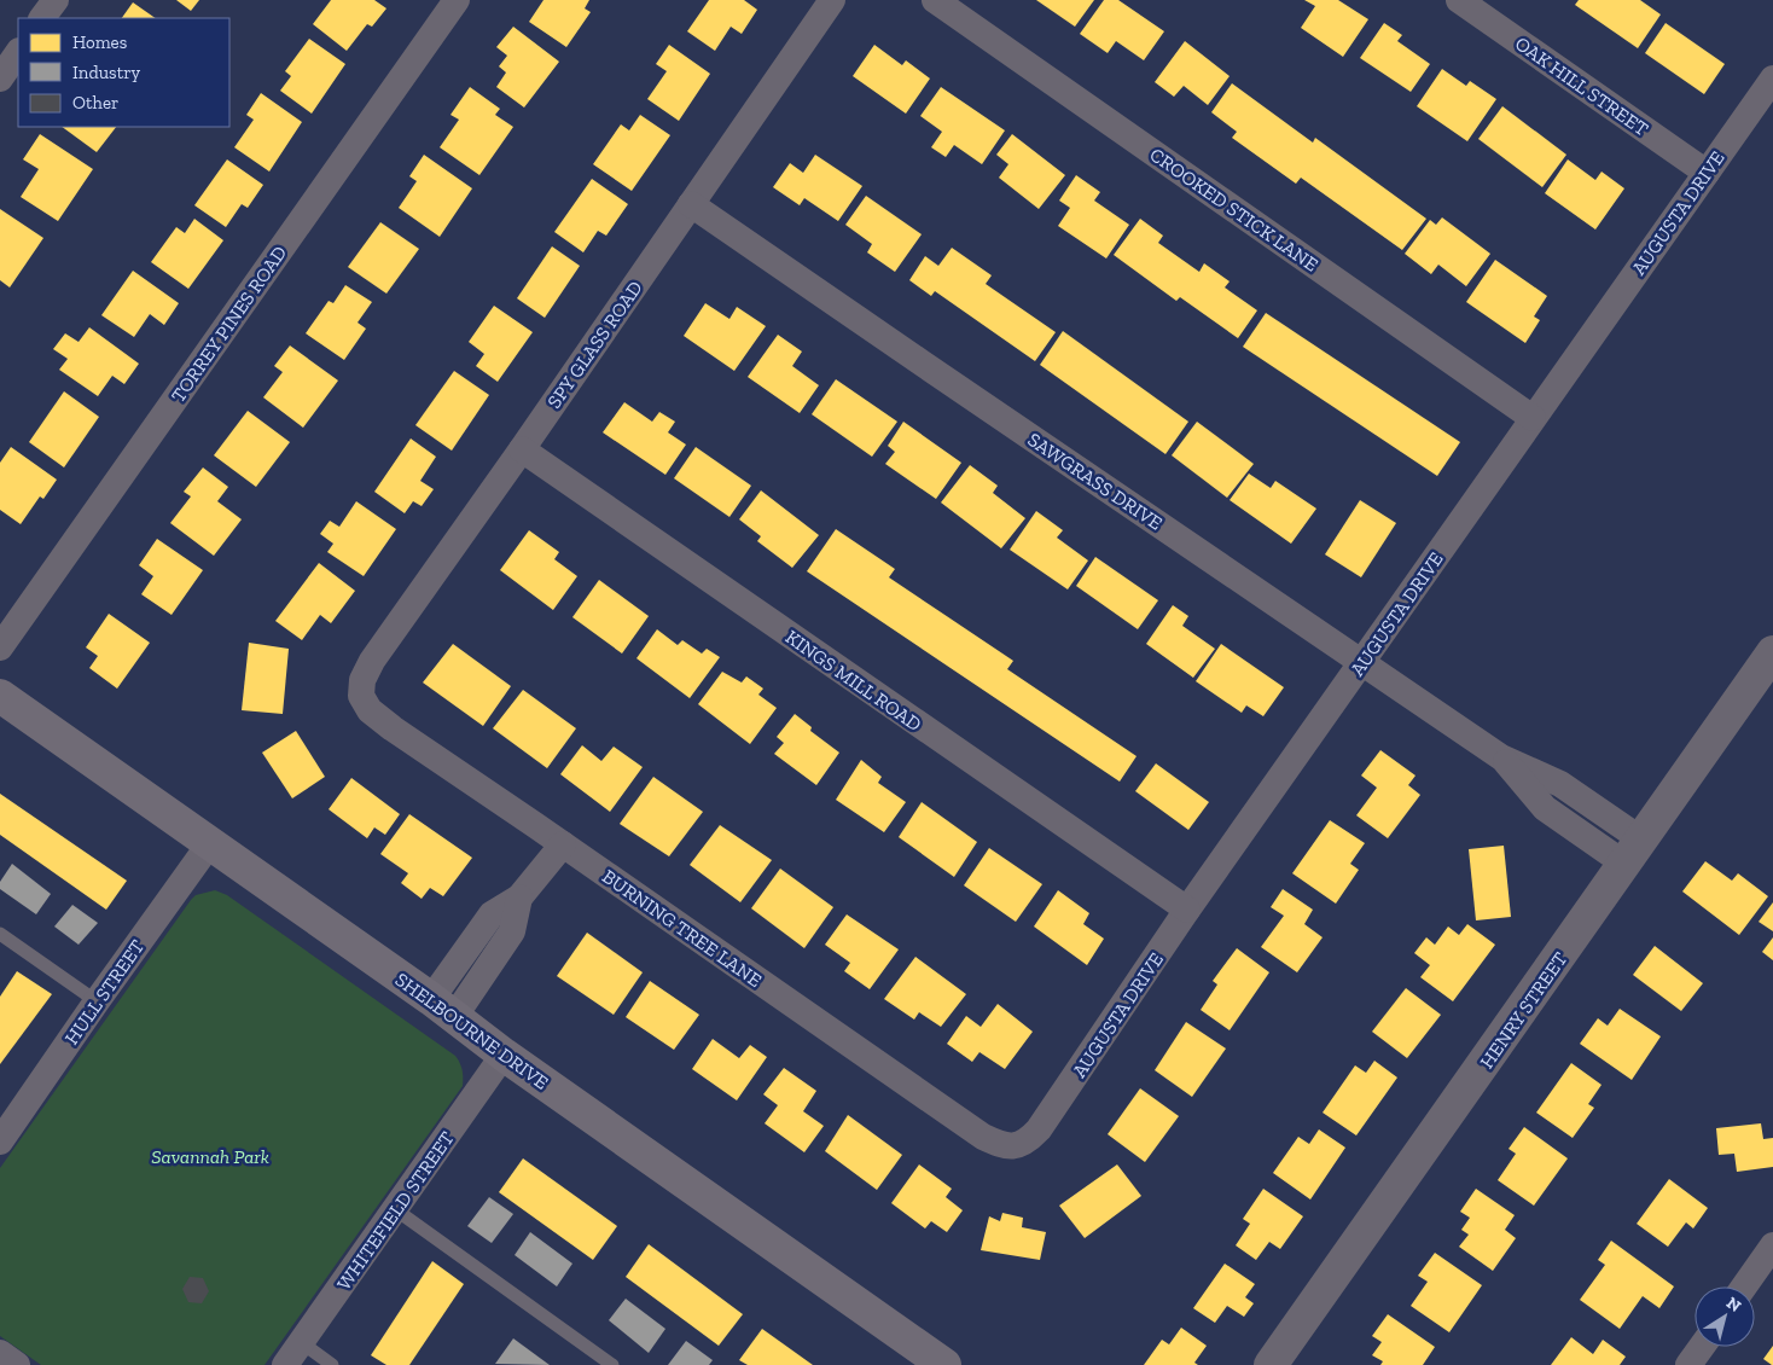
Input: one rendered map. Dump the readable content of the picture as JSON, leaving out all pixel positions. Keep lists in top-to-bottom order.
{
  "streets": {
    "main road": ["SHELBOURNE DRIVE"],
    "street": [
      "OAK HILL STREET",
      "CROOKED STICK LANE",
      "AUGUSTA DRIVE",
      "TORREY PINES ROAD",
      "SPY GLASS ROAD",
      "SAWGRASS DRIVE",
      "KINGS MILL ROAD",
      "BURNING TREE LANE",
      "HULL STREET",
      "HENRY STREET",
      "WHITEFIELD STREET"
    ]
  },
  "crossings": [
    ["OAK HILL STREET", "AUGUSTA DRIVE"],
    ["CROOKED STICK LANE", "AUGUSTA DRIVE"],
    ["AUGUSTA DRIVE", "SAWGRASS DRIVE"],
    ["AUGUSTA DRIVE", "KINGS MILL ROAD"],
    ["AUGUSTA DRIVE", "BURNING TREE LANE"],
    ["SPY GLASS ROAD", "SAWGRASS DRIVE"],
    ["SPY GLASS ROAD", "KINGS MILL ROAD"],
    ["SPY GLASS ROAD", "BURNING TREE LANE"],
    ["SAWGRASS DRIVE", "HENRY STREET"],
    ["HULL STREET", "SHELBOURNE DRIVE"],
    ["SHELBOURNE DRIVE", "WHITEFIELD STREET"]
  ],
  "parks": ["Savannah Park"],
  "legend": ["Homes", "Industry", "Other"],
  "north": "top right"
}
